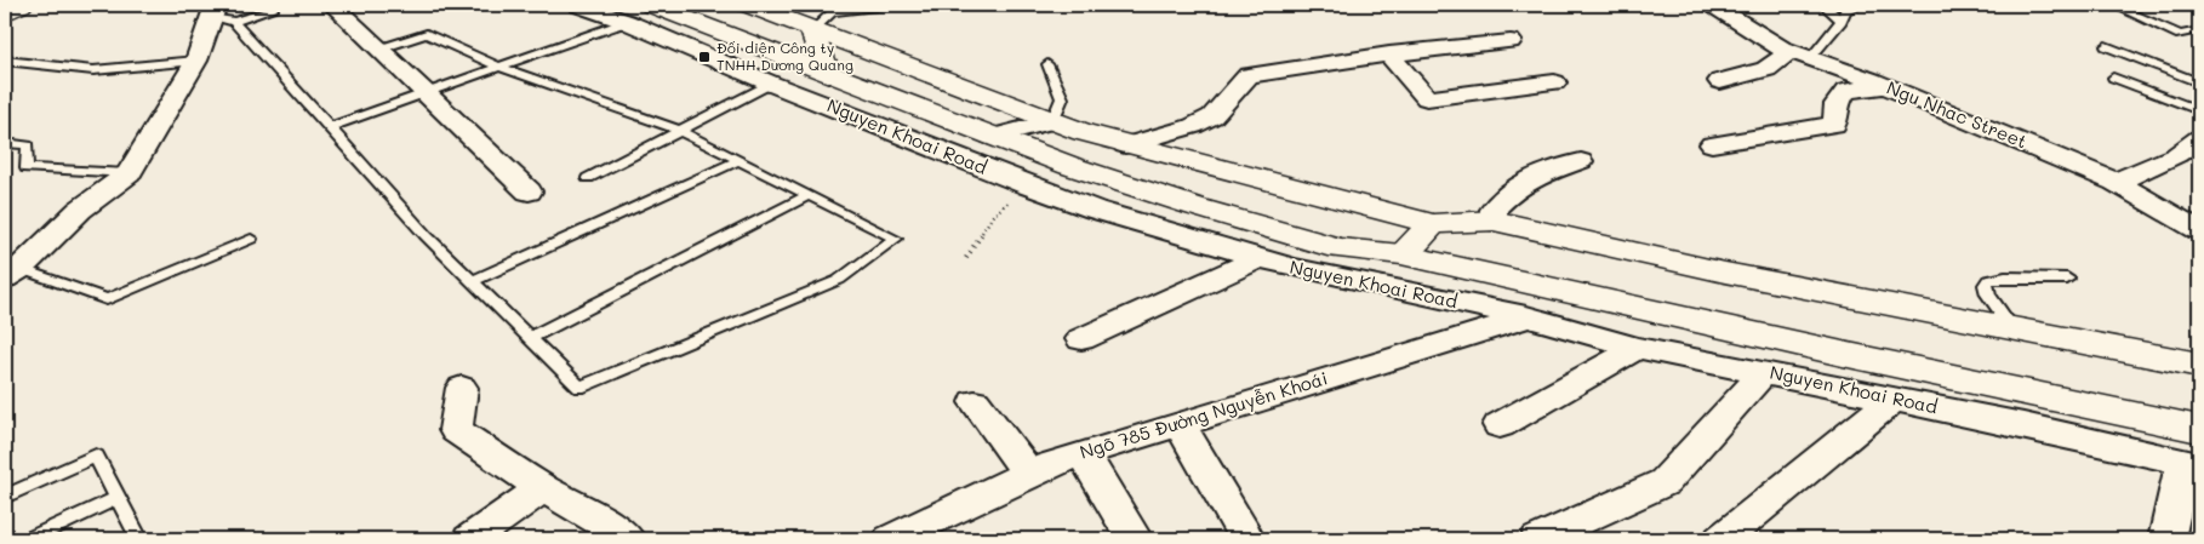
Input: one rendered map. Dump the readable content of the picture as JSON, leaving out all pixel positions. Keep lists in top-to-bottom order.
{
  "streets": {
    "main road": ["Nguyen Khoai Road"],
    "street": ["Ngu Nhac Street", "Ngõ 785 Đường Nguyễn Khoái"]
  },
  "crossings": [
    ["Nguyen Khoai Road", "Ngõ 785 Đường Nguyễn Khoái"]
  ],
  "places": {
    "transit": ["Đối diện Công ty TNHH Dương Quang"]
  }
}
